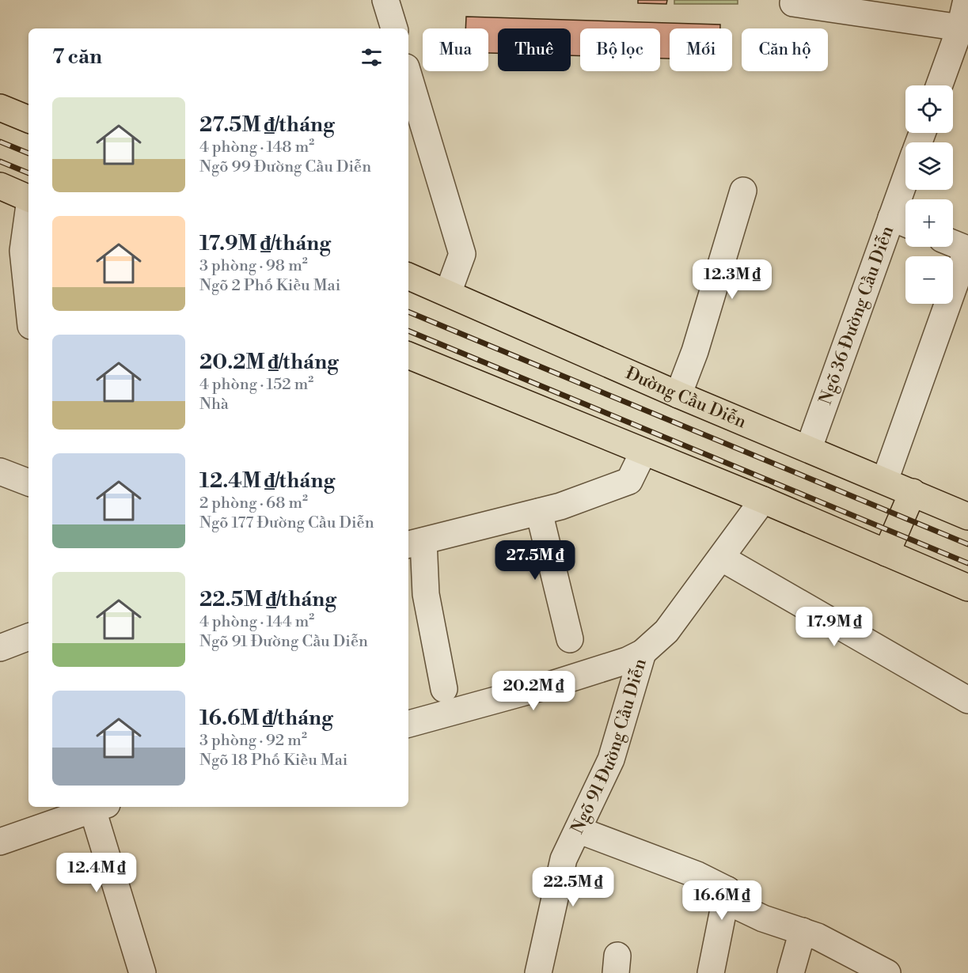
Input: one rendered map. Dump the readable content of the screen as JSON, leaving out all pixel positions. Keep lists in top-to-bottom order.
{
  "streets": {
    "highway": ["Đường Cầu Diễn"],
    "street": ["Ngõ 36 Đường Cầu Diễn", "Ngõ 91 Đường Cầu Diễn"]
  },
  "crossings": [
    ["Ngõ 36 Đường Cầu Diễn", "Đường Cầu Diễn"]
  ],
  "page": {
    "chip": [
      "Mua",
      "Thuê",
      "Bộ lọc",
      "Mới",
      "Căn hộ"
    ],
    "heading": "7 căn",
    "map_buttons": ["+", "−"],
    "list": [
      {
        "name": "27.5M ₫/tháng",
        "note": "4 phòng · 148 m² · Ngõ 99 Đường Cầu Diễn"
      },
      {
        "name": "17.9M ₫/tháng",
        "note": "3 phòng · 98 m² · Ngõ 2 Phố Kiều Mai"
      },
      {
        "name": "20.2M ₫/tháng",
        "note": "4 phòng · 152 m² · Nhà"
      },
      {
        "name": "12.4M ₫/tháng",
        "note": "2 phòng · 68 m² · Ngõ 177 Đường Cầu Diễn"
      },
      {
        "name": "22.5M ₫/tháng",
        "note": "4 phòng · 144 m² · Ngõ 91 Đường Cầu Diễn"
      },
      {
        "name": "16.6M ₫/tháng",
        "note": "3 phòng · 92 m² · Ngõ 18 Phố Kiều Mai"
      }
    ],
    "price": [
      "12.3M ₫",
      "27.5M ₫",
      "17.9M ₫",
      "20.2M ₫",
      "12.4M ₫",
      "22.5M ₫",
      "16.6M ₫"
    ]
  }
}
